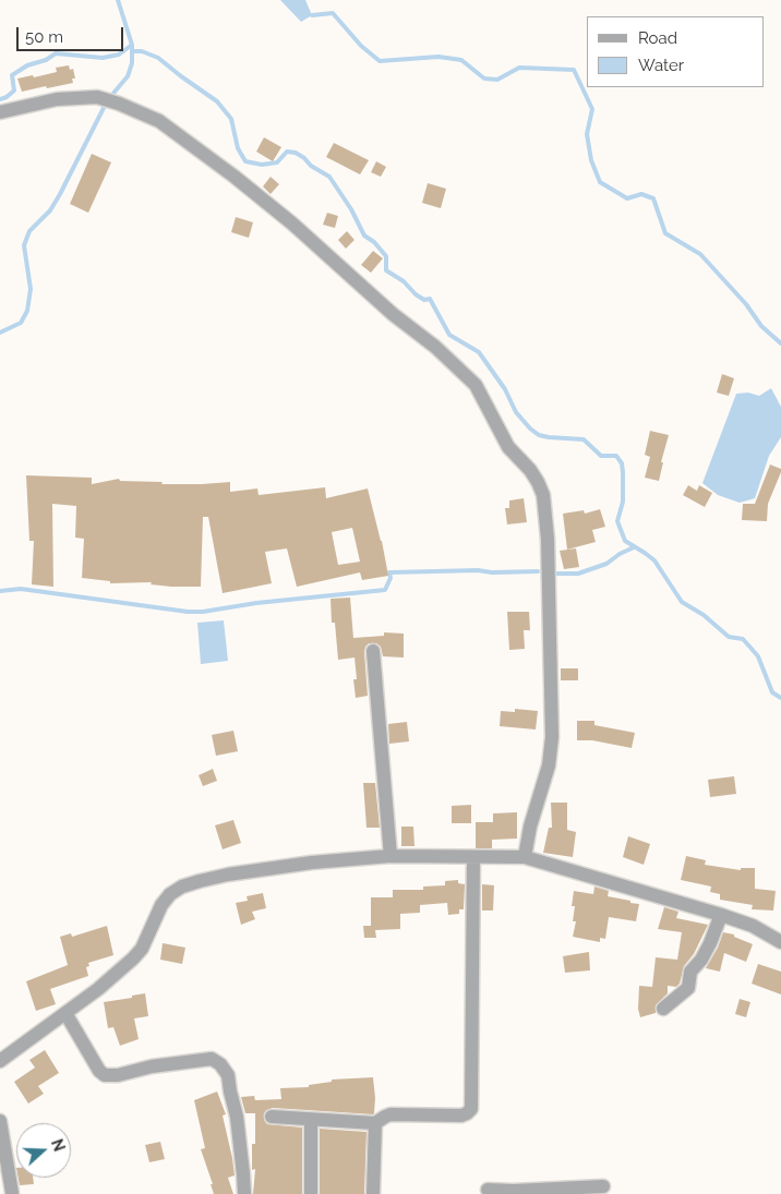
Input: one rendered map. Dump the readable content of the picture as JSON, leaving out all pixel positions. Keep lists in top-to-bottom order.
{
  "legend": ["Road", "Water"],
  "scale_bar": "50 m",
  "north": "right"
}
